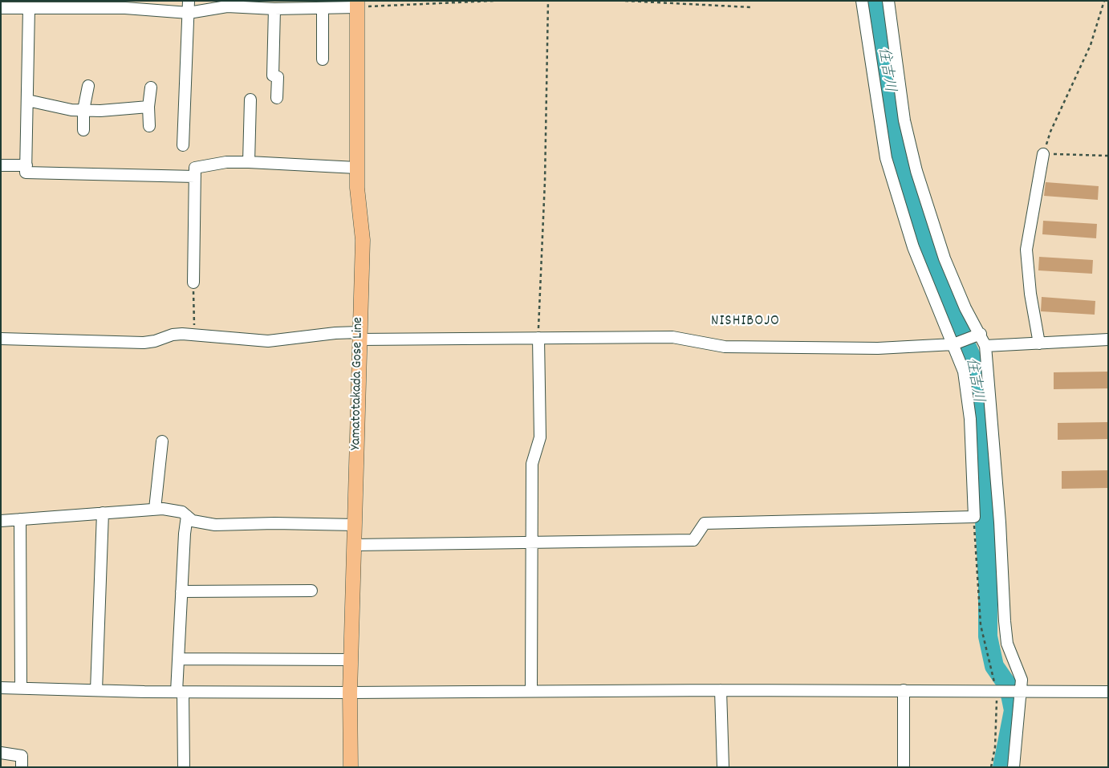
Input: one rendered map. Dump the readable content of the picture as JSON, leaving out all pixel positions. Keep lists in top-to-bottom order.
{
  "streets": {
    "main road": ["Yamatotakada Gose Line"]
  },
  "districts": ["NISHIBOJO"],
  "water": ["住吉川"]
}
